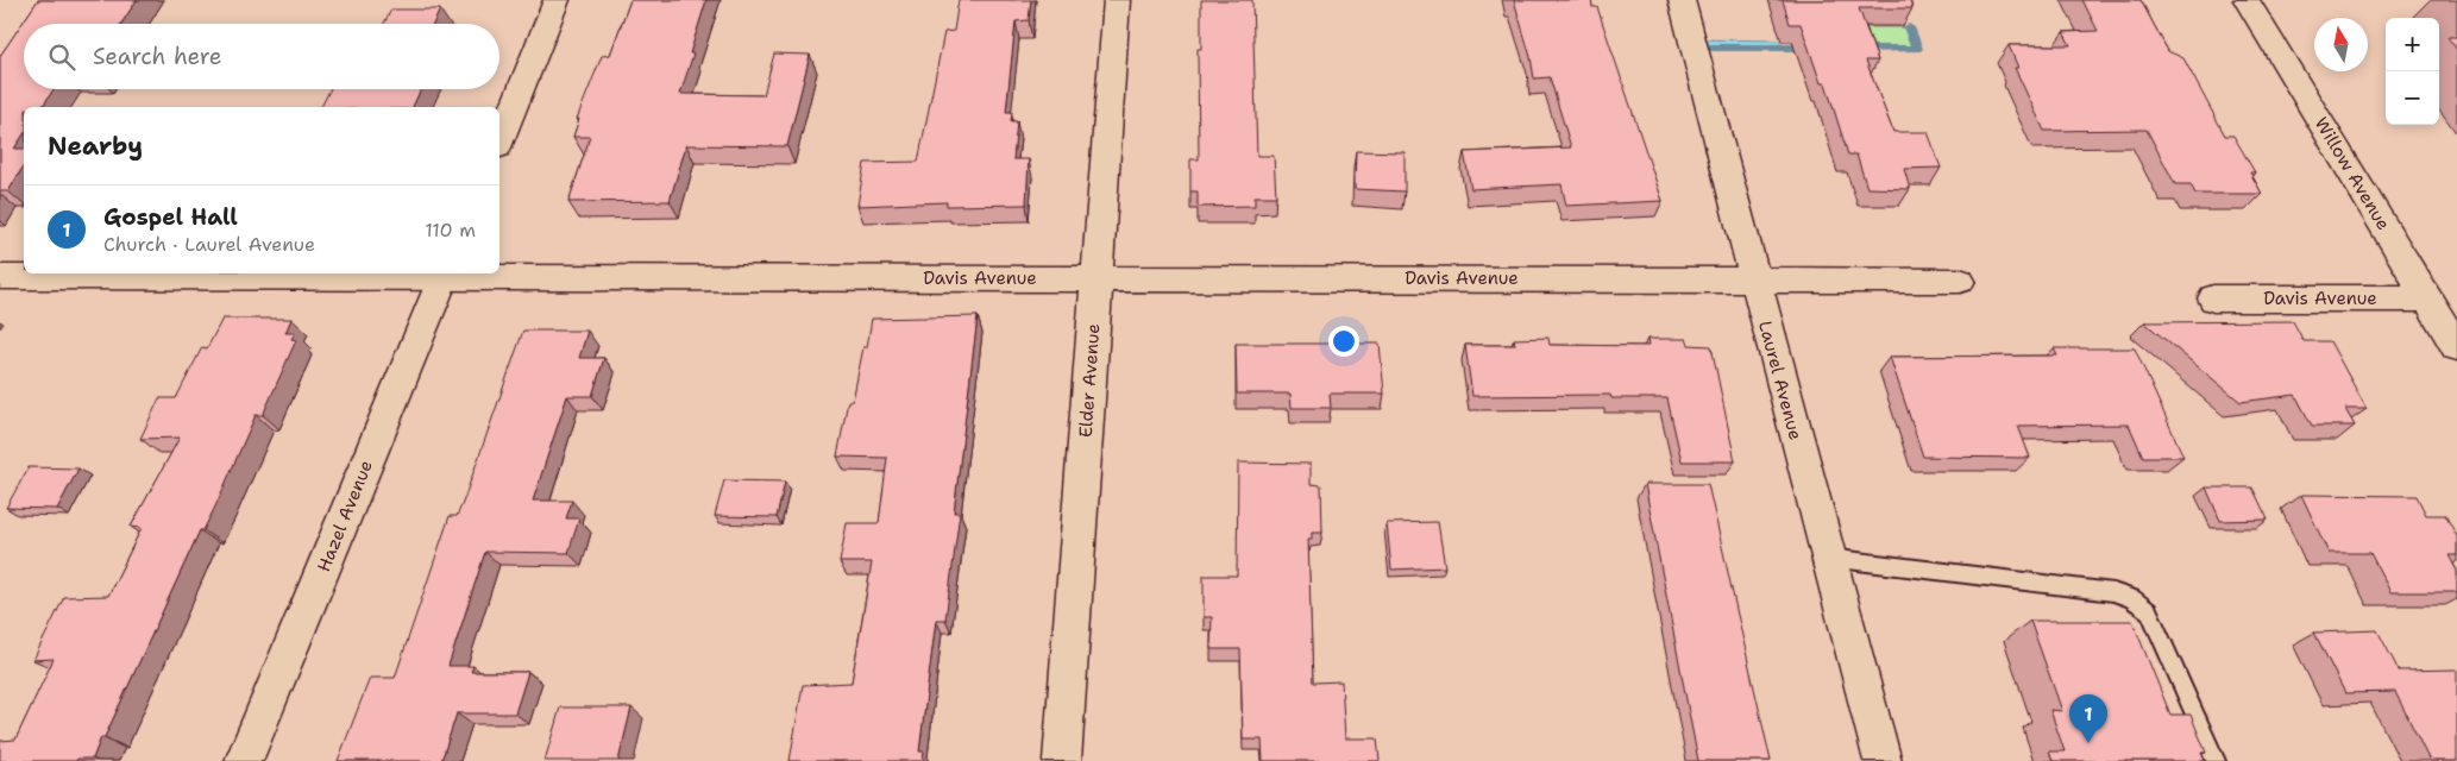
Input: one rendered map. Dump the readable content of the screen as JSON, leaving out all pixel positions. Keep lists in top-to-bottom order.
{
  "streets": {
    "street": [
      "Willow Avenue",
      "Davis Avenue",
      "Elder Avenue",
      "Laurel Avenue",
      "Hazel Avenue"
    ]
  },
  "crossings": [
    ["Willow Avenue", "Davis Avenue"],
    ["Davis Avenue", "Elder Avenue"],
    ["Davis Avenue", "Laurel Avenue"],
    ["Davis Avenue", "Hazel Avenue"]
  ],
  "north": "top",
  "page": {
    "map_buttons": ["+", "−"],
    "search": "Search here",
    "heading": "Nearby",
    "list": [
      {
        "mark": "1",
        "name": "Gospel Hall",
        "note": "Church · Laurel Avenue",
        "value": "110 m"
      }
    ],
    "pins": "1"
  }
}
